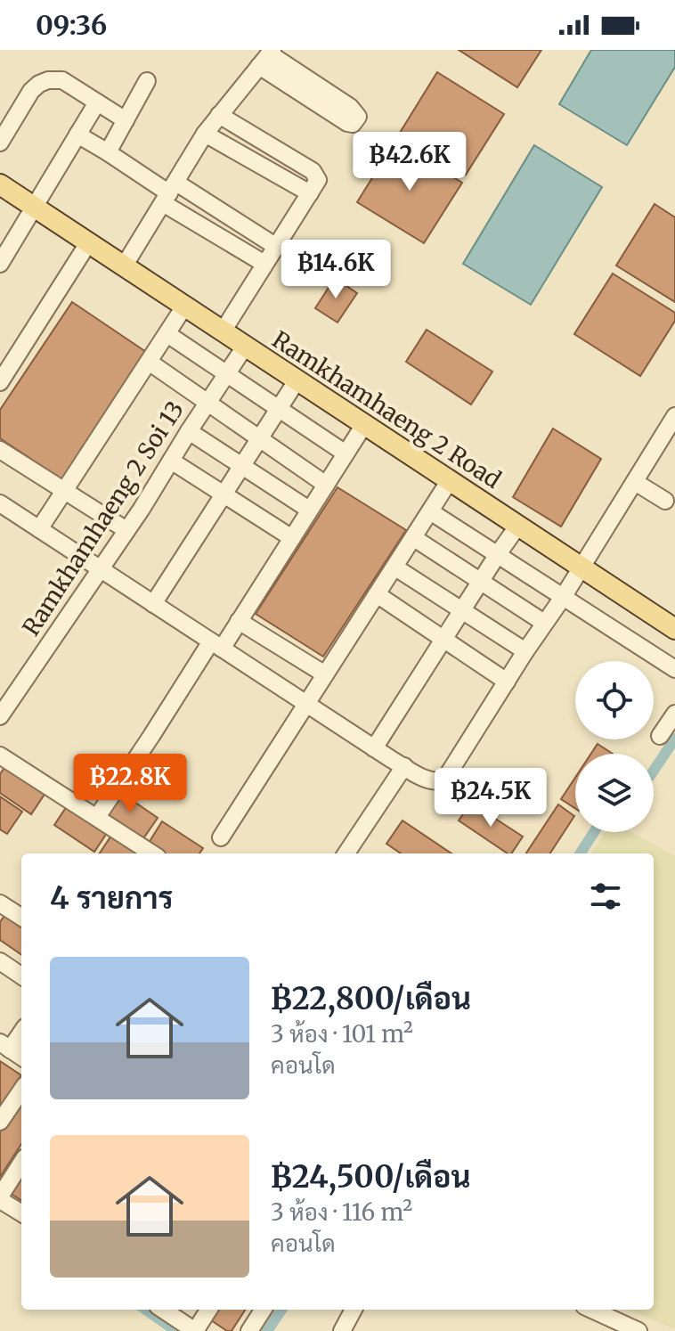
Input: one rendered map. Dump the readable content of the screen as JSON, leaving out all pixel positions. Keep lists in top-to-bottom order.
{
  "streets": {
    "main road": ["Ramkhamhaeng 2 Road"],
    "street": ["Ramkhamhaeng 2 Soi 13"]
  },
  "crossings": [
    ["Ramkhamhaeng 2 Road", "Ramkhamhaeng 2 Soi 13"]
  ],
  "page": {
    "status": "09:36",
    "price": [
      "฿42.6K",
      "฿14.6K",
      "฿22.8K",
      "฿24.5K"
    ],
    "heading": "4 รายการ",
    "list": [
      {
        "name": "฿22,800/เดือน",
        "note": "3 ห้อง · 101 m² · คอนโด"
      },
      {
        "name": "฿24,500/เดือน",
        "note": "3 ห้อง · 116 m² · คอนโด"
      }
    ]
  }
}
